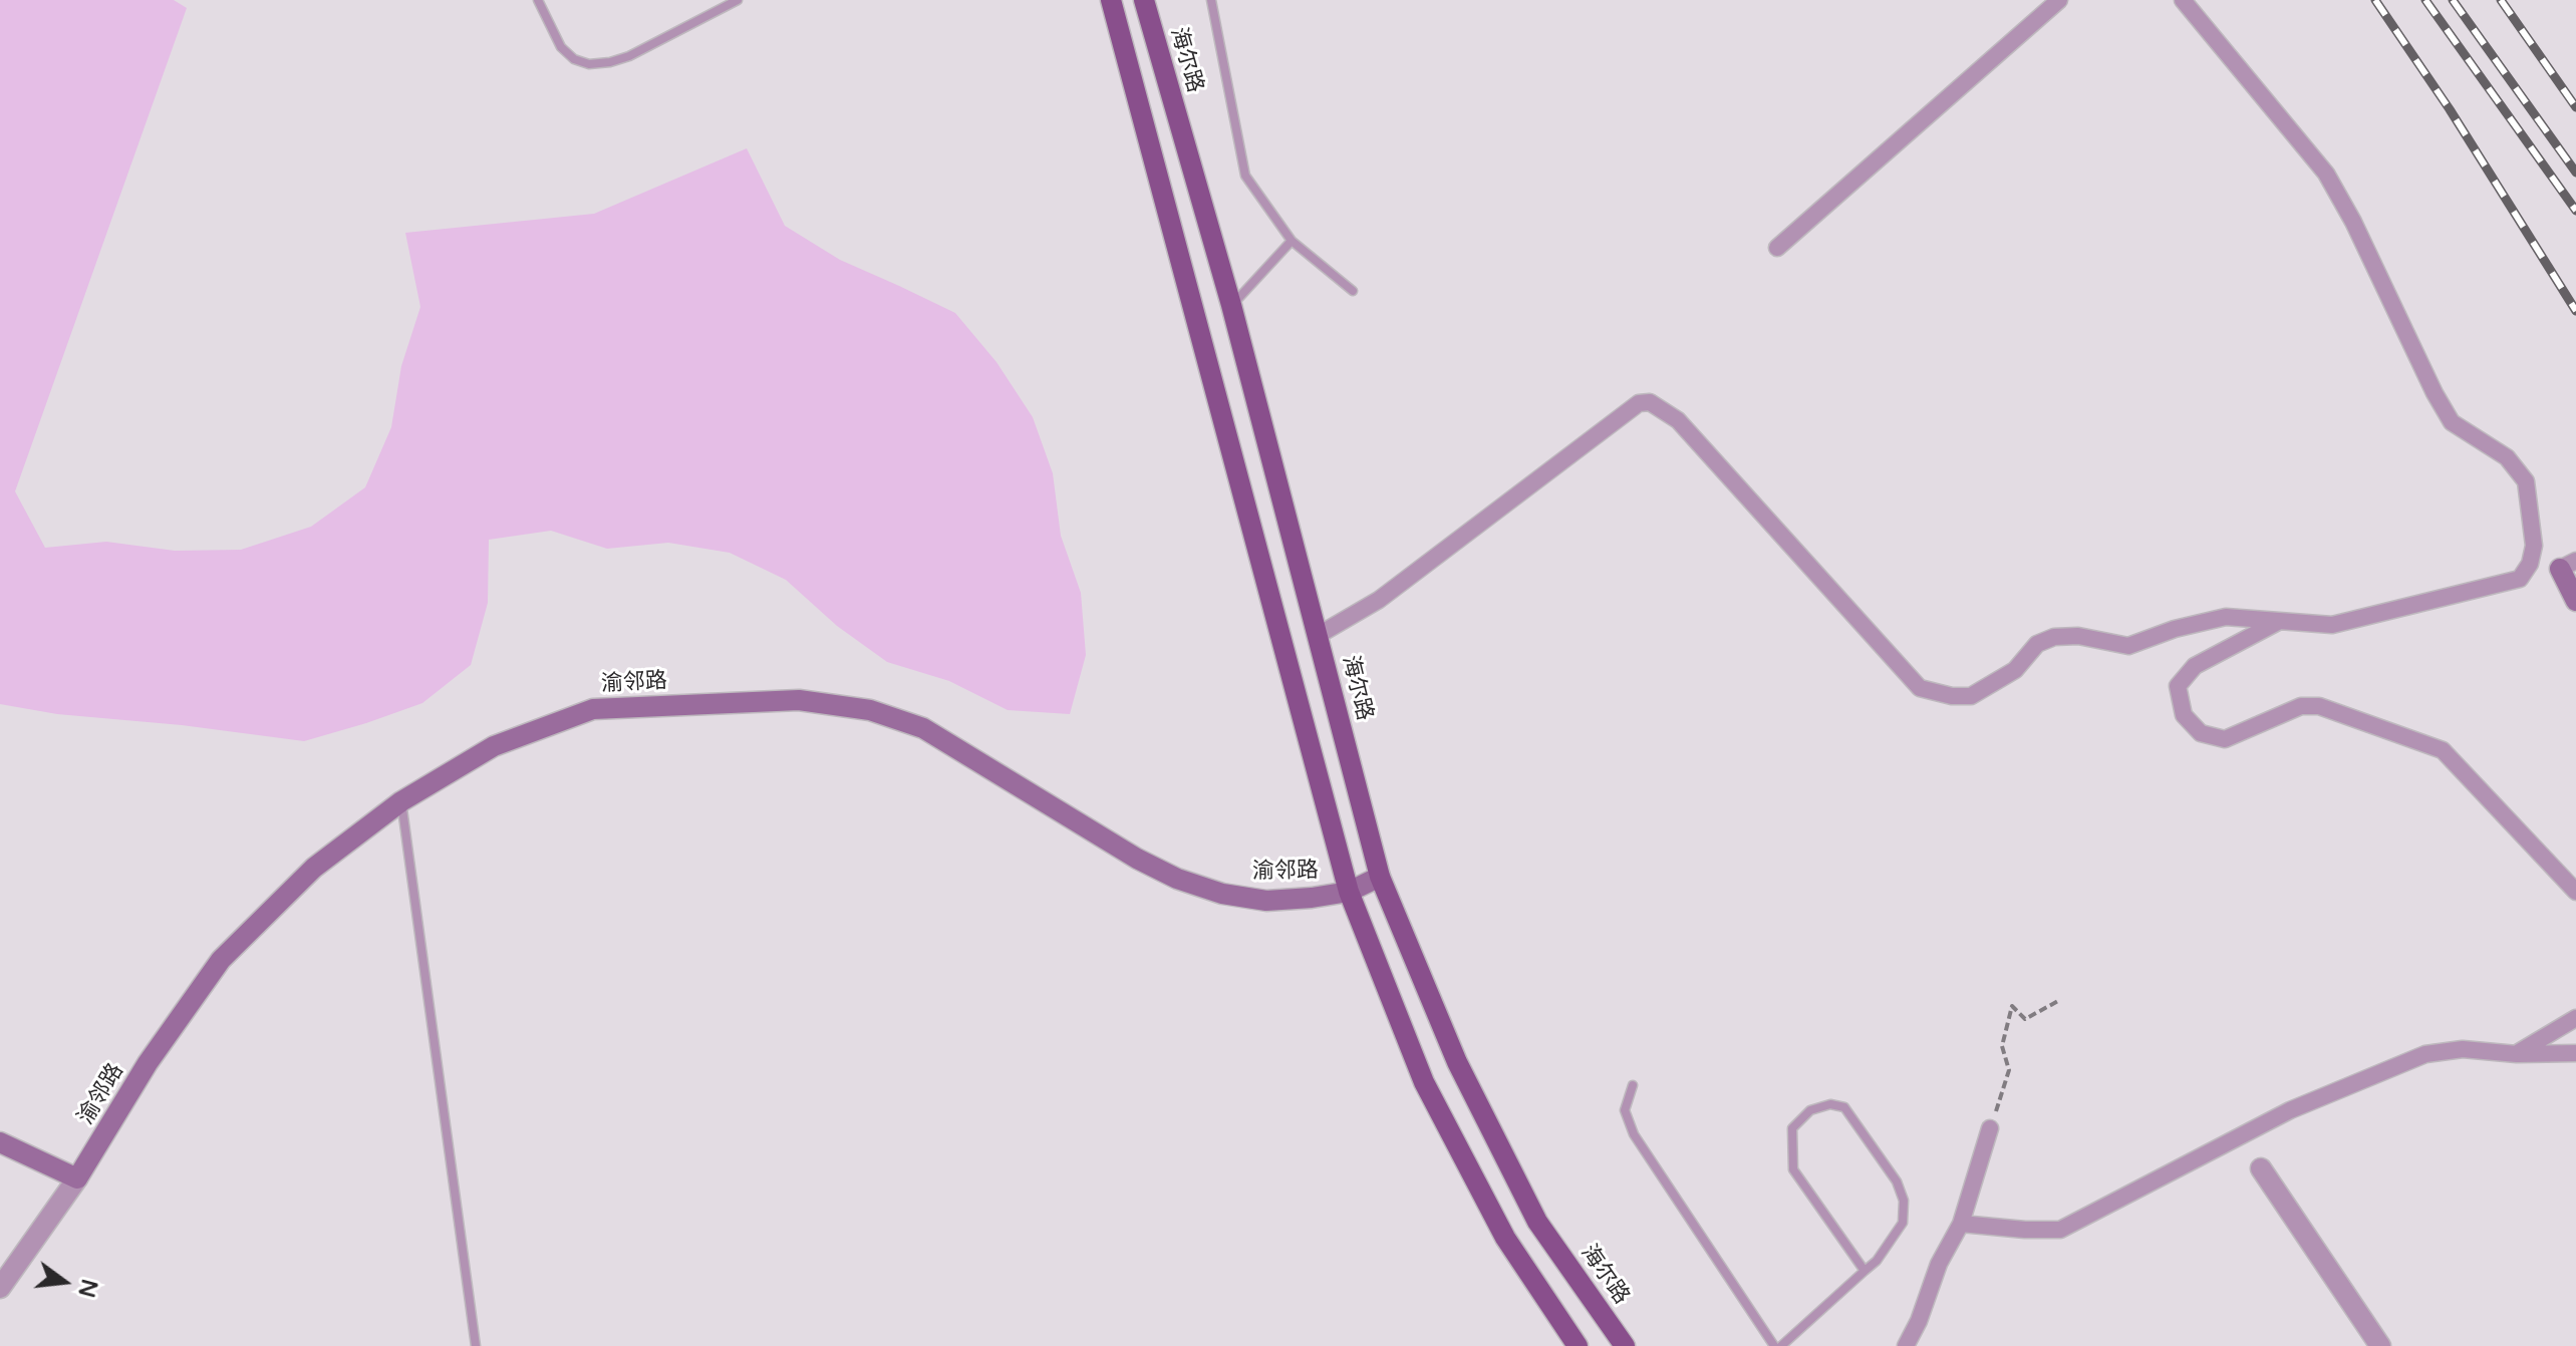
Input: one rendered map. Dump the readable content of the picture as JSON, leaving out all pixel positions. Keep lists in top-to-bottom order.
{
  "streets": {
    "main road": ["海尔路", "渝邻路"]
  },
  "crossings": [
    ["海尔路", "渝邻路"]
  ],
  "north": "right"
}
